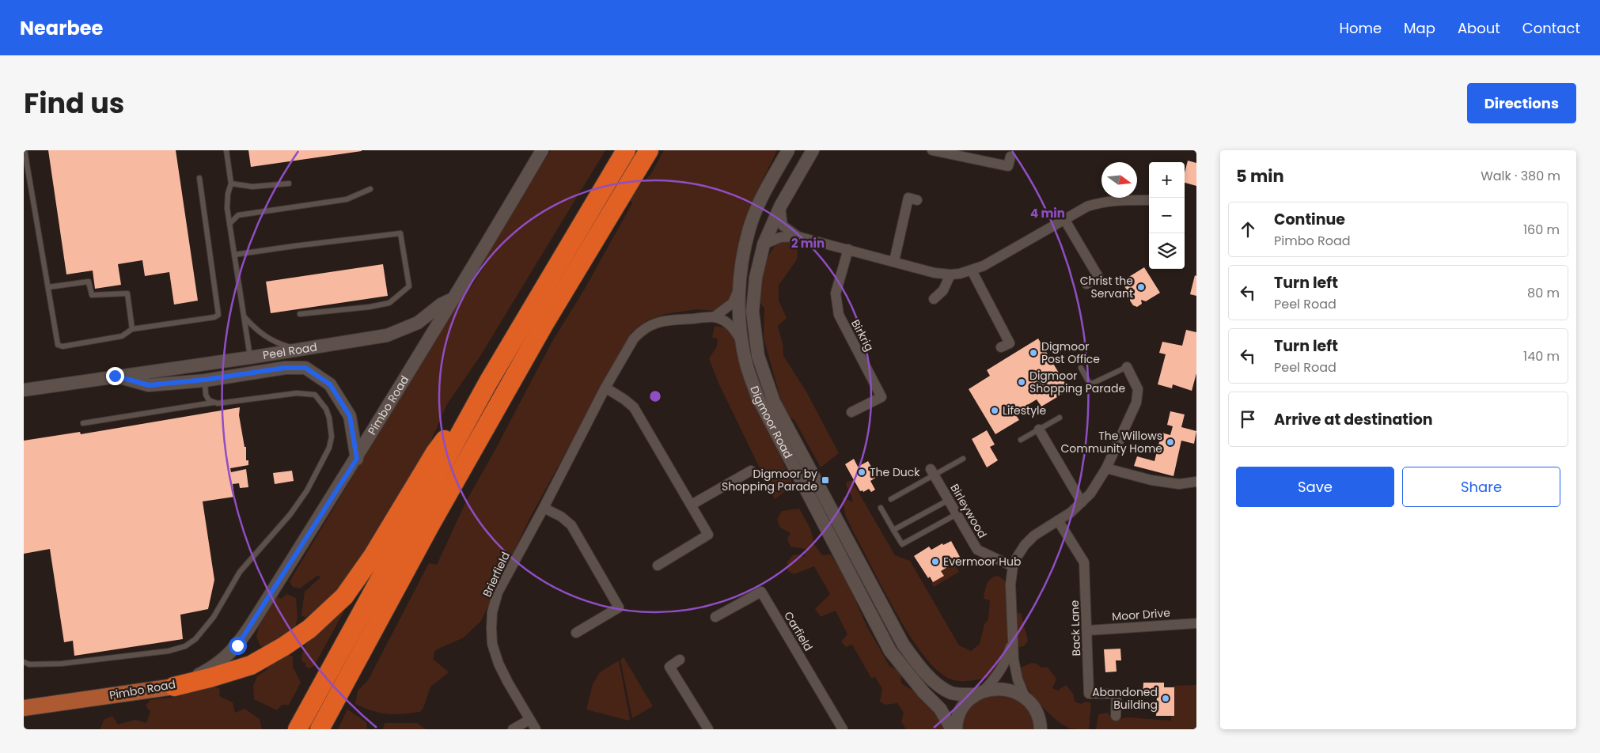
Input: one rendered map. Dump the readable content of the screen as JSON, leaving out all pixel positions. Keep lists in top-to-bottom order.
{
  "streets": {
    "main road": ["Pimbo Road"],
    "street": [
      "Birkrig",
      "Peel Road",
      "Digmoor Road",
      "Birleywood",
      "Brierfield",
      "Moor Drive",
      "Back Lane",
      "Carfield"
    ]
  },
  "crossings": [
    ["Peel Road", "Pimbo Road"],
    ["Digmoor Road", "Brierfield"],
    ["Moor Drive", "Back Lane"]
  ],
  "places": {
    "other": [
      "Christ the Servant",
      "Digmoor Post Office",
      "Digmoor Shopping Parade",
      "Lifestyle",
      "The Willows Community Home",
      "The Duck",
      "Evermoor Hub",
      "Abandoned Building"
    ],
    "transit": ["Digmoor by Shopping Parade"]
  },
  "north": "right",
  "page": {
    "header": "Nearbee",
    "nav": [
      "Home",
      "Map",
      "About",
      "Contact"
    ],
    "title": "Find us",
    "buttons": [
      "Directions",
      ["Save", "Share"]
    ],
    "heading": ["5 min", "Walk · 380 m"],
    "map_buttons": ["+", "−"],
    "list": [
      ["Continue", "Pimbo Road", "160 m"],
      ["Turn left", "Peel Road", "80 m"],
      ["Turn left", "Peel Road", "140 m"],
      "Arrive at destination"
    ]
  },
  "rings": ["4 min", "2 min"]
}
